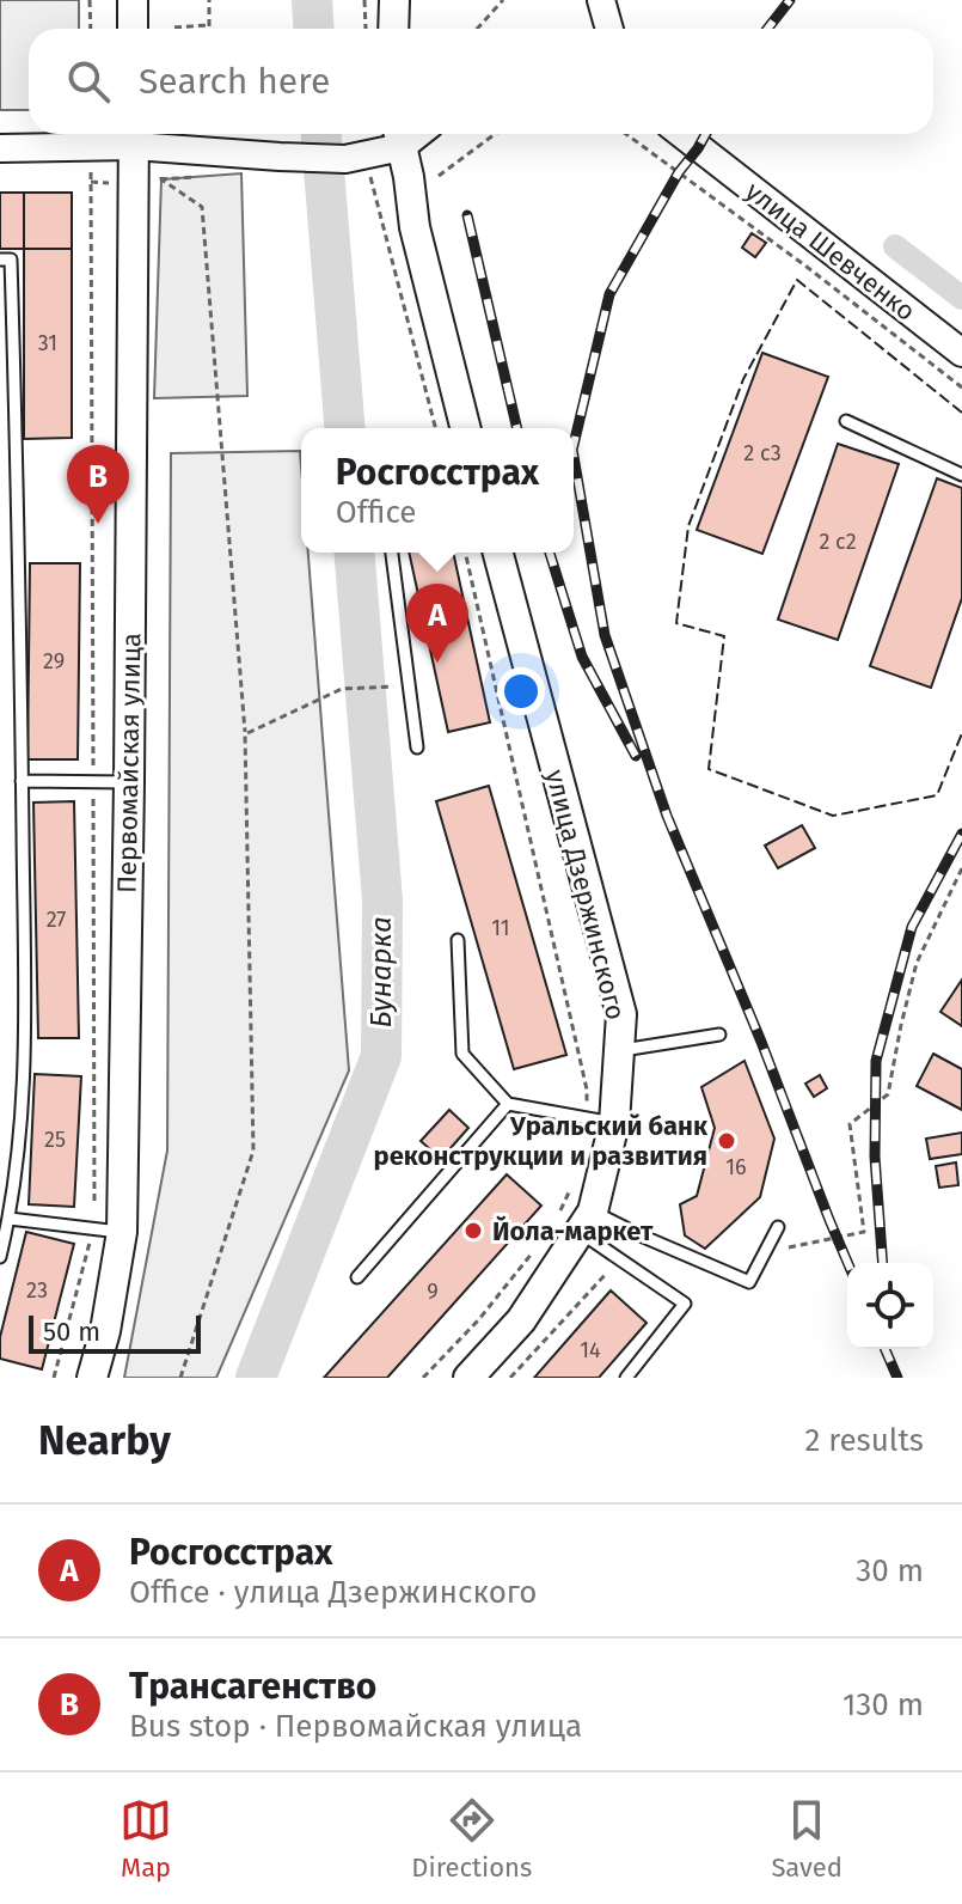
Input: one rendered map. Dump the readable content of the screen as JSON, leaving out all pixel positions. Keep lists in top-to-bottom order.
{
  "streets": {
    "main road": ["Первомайская улица", "улица Дзержинского"],
    "street": ["улица Шевченко"]
  },
  "water": ["Бунарка"],
  "places": ["Уральский банк реконструкции и развития", "Йола-маркет"],
  "house_numbers": [
    "31",
    "2 с3",
    "2 с2",
    "29",
    "27",
    "11",
    "25",
    "16",
    "23",
    "9",
    "14"
  ],
  "scale_bar": "50 m",
  "page": {
    "search": "Search here",
    "popup": ["Росгосстрах", "Office"],
    "pins": ["B", "A"],
    "scale": "50 m",
    "heading": ["Nearby", "2 results"],
    "list": [
      {
        "mark": "A",
        "name": "Росгосстрах",
        "note": "Office · улица Дзержинского",
        "value": "30 m"
      },
      {
        "mark": "B",
        "name": "Трансагенство",
        "note": "Bus stop · Первомайская улица",
        "value": "130 m"
      }
    ],
    "nav": ["Map", "Directions", "Saved"]
  }
}
